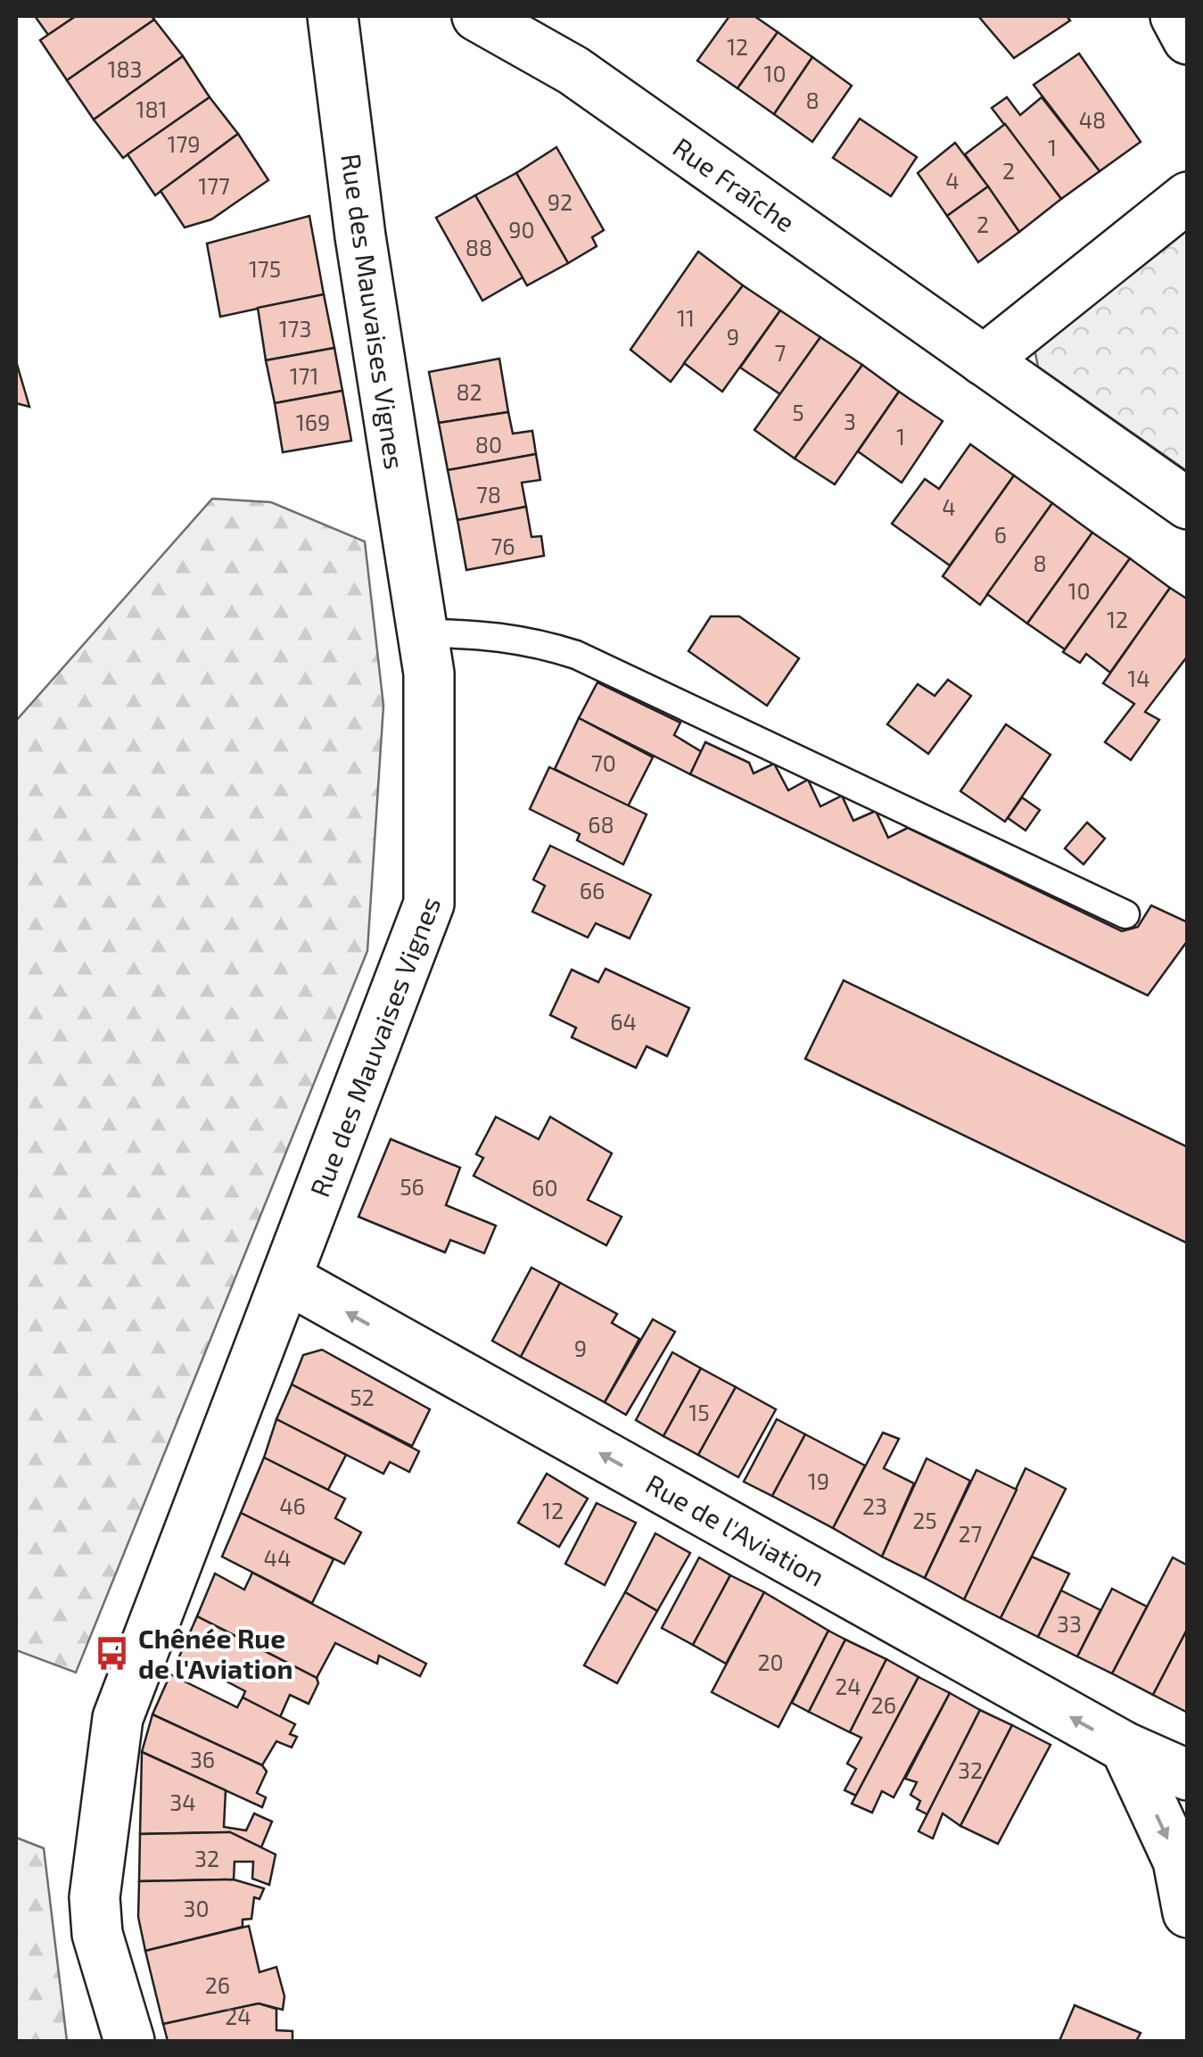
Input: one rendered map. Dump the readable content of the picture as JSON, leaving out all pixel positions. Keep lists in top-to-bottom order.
{
  "streets": {
    "street": ["Rue Fraîche", "Rue des Mauvaises Vignes", "Rue de l'Aviation"]
  },
  "crossings": [
    ["Rue des Mauvaises Vignes", "Rue de l'Aviation"]
  ],
  "one_way": ["Rue de l'Aviation"],
  "places": {
    "bus stop": ["Chênée Rue de l'Aviation"]
  },
  "house_numbers": [
    "12",
    "183",
    "10",
    "8",
    "181",
    "48",
    "179",
    "1",
    "2",
    "4",
    "177",
    "92",
    "2",
    "90",
    "88",
    "175",
    "11",
    "173",
    "9",
    "7",
    "171",
    "82",
    "5",
    "3",
    "169",
    "1",
    "80",
    "78",
    "4",
    "6",
    "76",
    "8",
    "10",
    "12",
    "14",
    "70",
    "68",
    "66",
    "64",
    "56",
    "60",
    "9",
    "52",
    "15",
    "19",
    "46",
    "23",
    "12",
    "25",
    "27",
    "44",
    "33",
    "20",
    "24",
    "26",
    "36",
    "32",
    "34",
    "32",
    "30",
    "26",
    "24"
  ]
}
